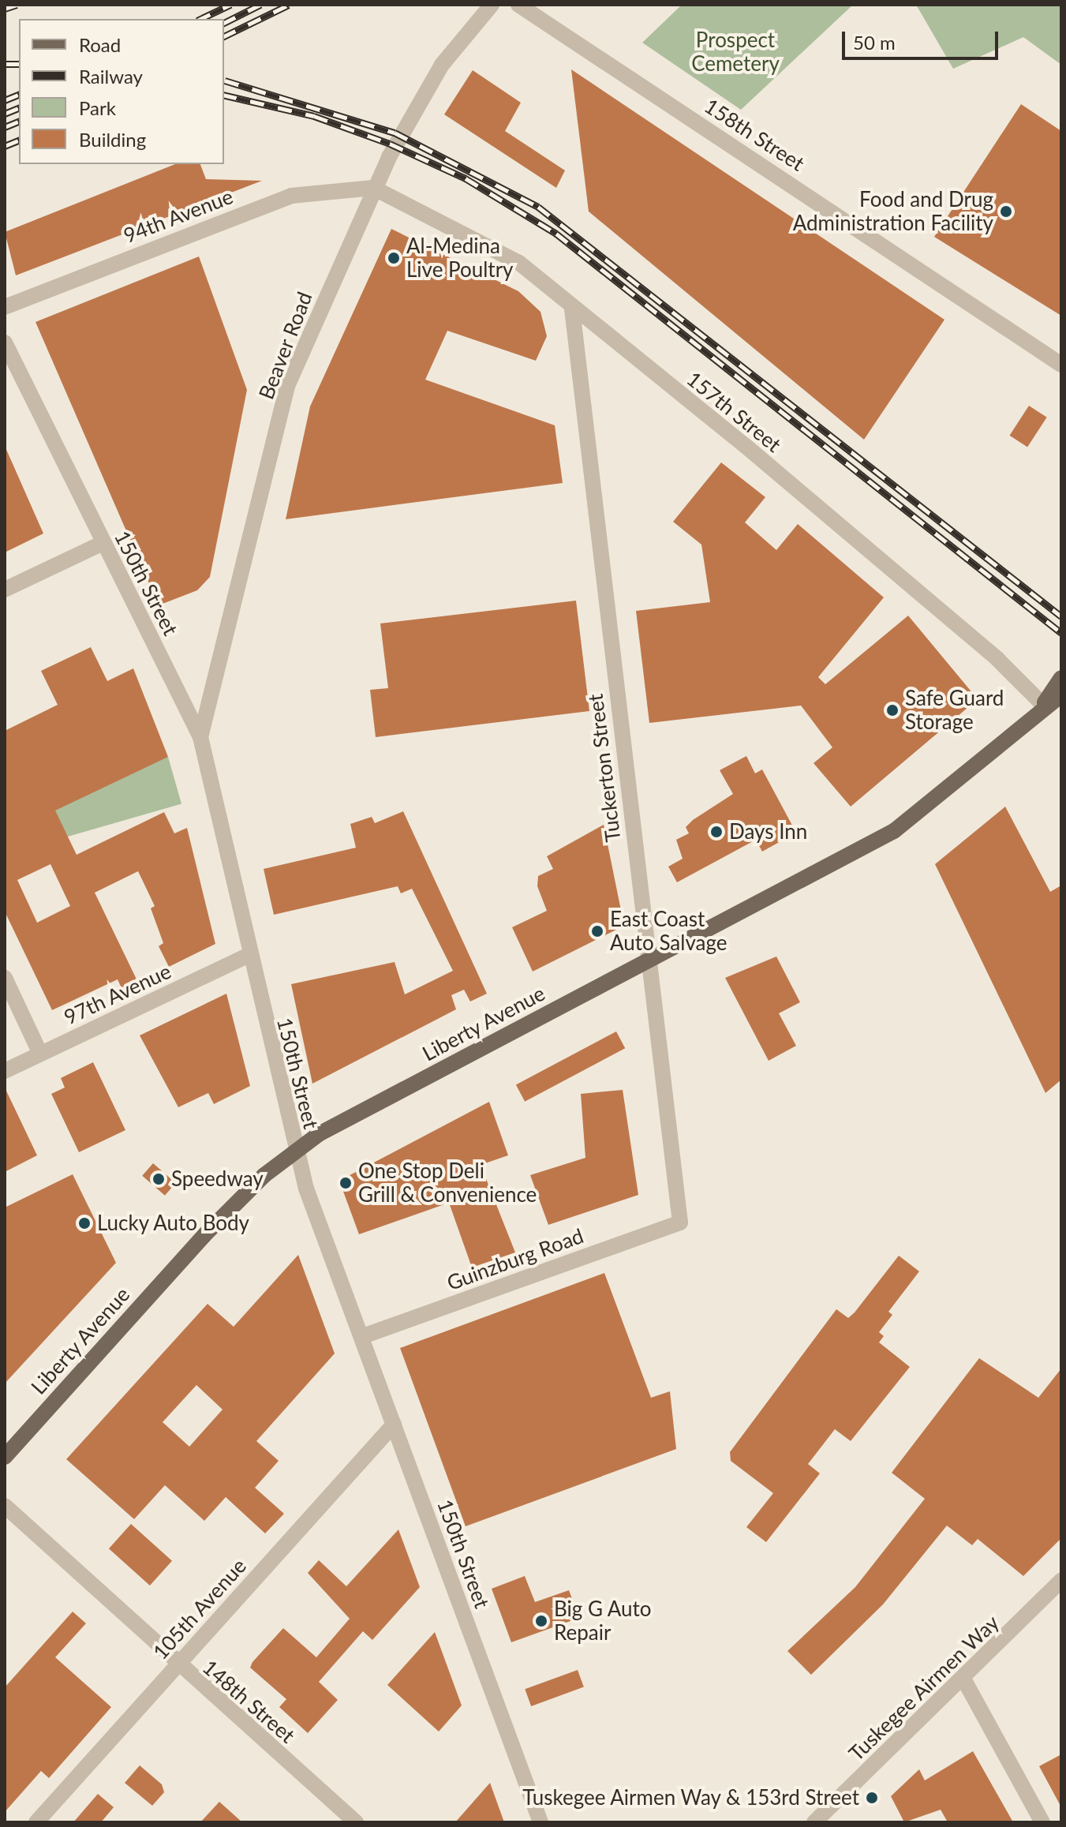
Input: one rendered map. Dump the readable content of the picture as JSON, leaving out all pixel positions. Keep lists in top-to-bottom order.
{
  "streets": {
    "main road": ["Liberty Avenue"],
    "street": [
      "158th Street",
      "94th Avenue",
      "Beaver Road",
      "157th Street",
      "150th Street",
      "Tuckerton Street",
      "97th Avenue",
      "Guinzburg Road",
      "105th Avenue",
      "Tuskegee Airmen Way",
      "148th Street"
    ]
  },
  "crossings": [
    ["94th Avenue", "Beaver Road"],
    ["94th Avenue", "157th Street"],
    ["Beaver Road", "157th Street"],
    ["Beaver Road", "150th Street"],
    ["157th Street", "Tuckerton Street"],
    ["157th Street", "Liberty Avenue"],
    ["150th Street", "97th Avenue"],
    ["150th Street", "Liberty Avenue"],
    ["150th Street", "Guinzburg Road"],
    ["150th Street", "105th Avenue"],
    ["Tuckerton Street", "Liberty Avenue"],
    ["Tuckerton Street", "Guinzburg Road"],
    ["105th Avenue", "148th Street"]
  ],
  "parks": ["Prospect Cemetery"],
  "places": [
    "Food and Drug Administration Facility",
    "Al-Medina Live Poultry",
    "Safe Guard Storage",
    "Days Inn",
    "East Coast Auto Salvage",
    "Speedway",
    "One Stop Deli Grill & Convenience",
    "Lucky Auto Body",
    "Big G Auto Repair",
    "Tuskegee Airmen Way & 153rd Street"
  ],
  "legend": [
    "Road",
    "Railway",
    "Park",
    "Building"
  ],
  "scale_bar": "50 m"
}
